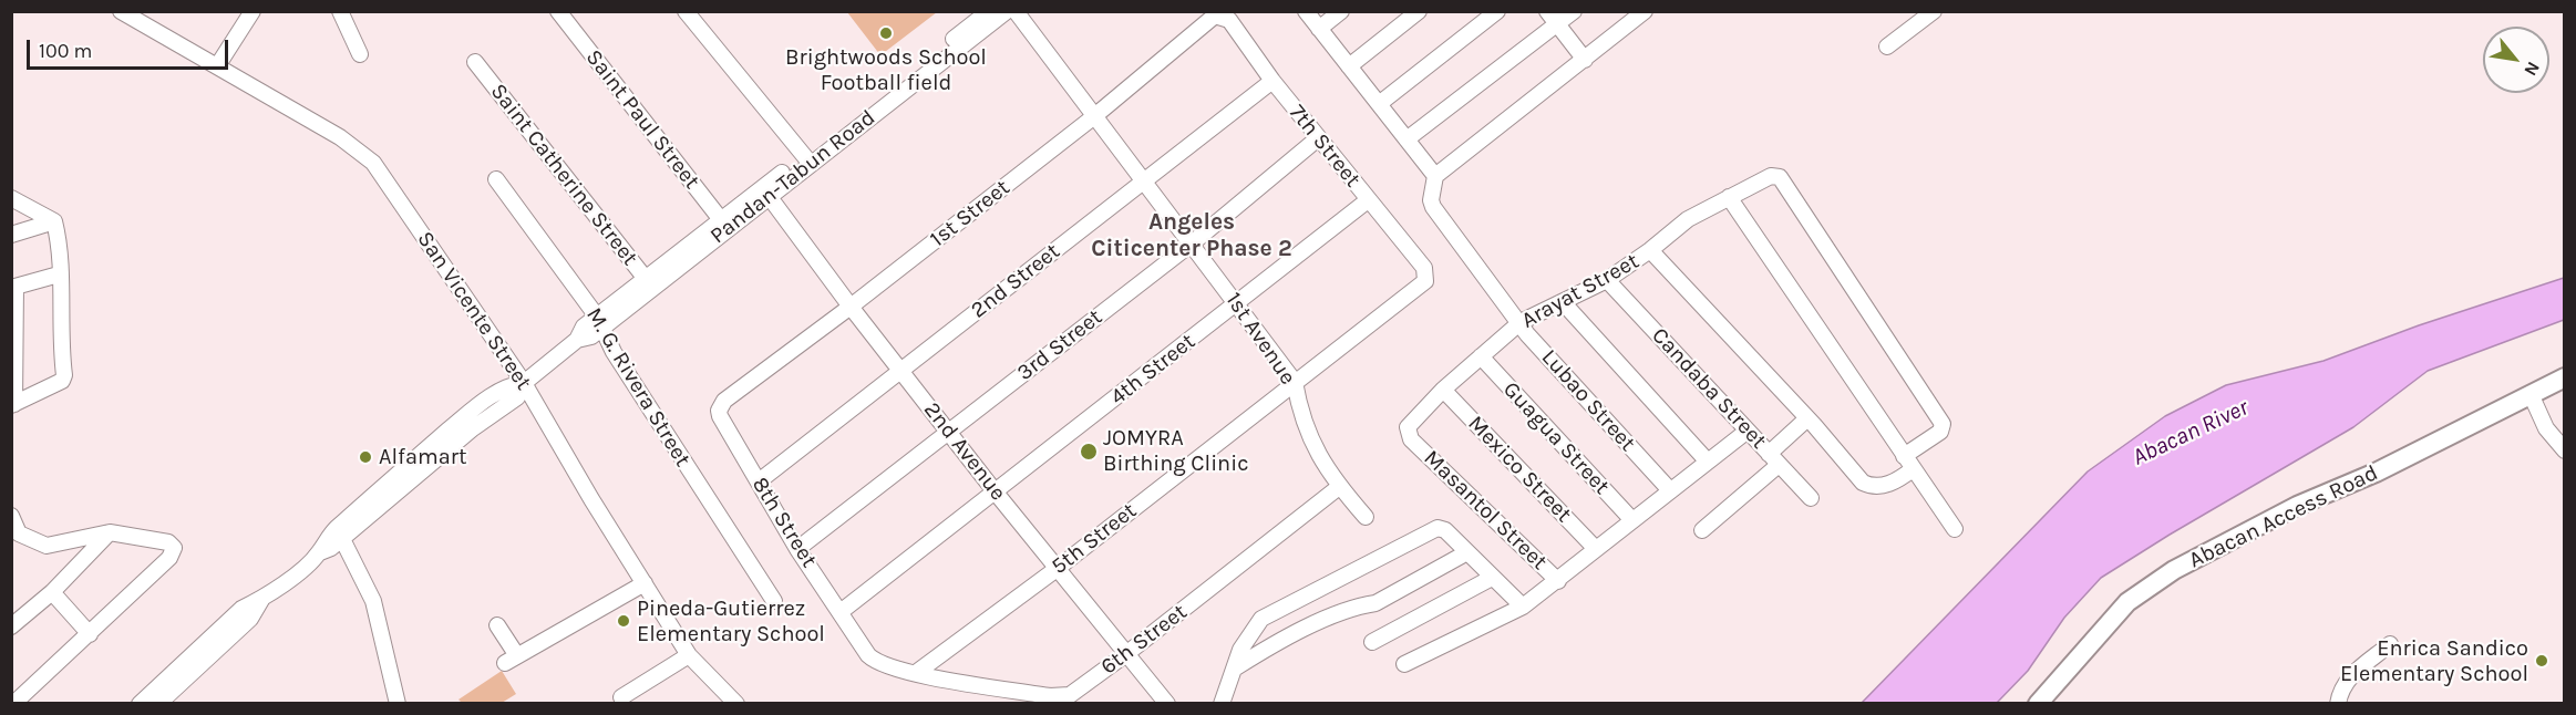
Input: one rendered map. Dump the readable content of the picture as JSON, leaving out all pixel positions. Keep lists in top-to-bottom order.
{
  "streets": {
    "street": [
      "Saint Paul Street",
      "7th Street",
      "Saint Catherine Street",
      "Pandan-Tabun Road",
      "1st Street",
      "2nd Street",
      "Arayat Street",
      "San Vicente Street",
      "1st Avenue",
      "3rd Street",
      "4th Street",
      "M. G. Rivera Street",
      "Candaba Street",
      "Lubao Street",
      "Guagua Street",
      "2nd Avenue",
      "Mexico Street",
      "Masantol Street",
      "Abacan Access Road",
      "8th Street",
      "5th Street",
      "6th Street"
    ]
  },
  "crossings": [
    ["Saint Paul Street", "Pandan-Tabun Road"],
    ["7th Street", "1st Street"],
    ["7th Street", "2nd Street"],
    ["7th Street", "3rd Street"],
    ["7th Street", "4th Street"],
    ["7th Street", "5th Street"],
    ["Saint Catherine Street", "Pandan-Tabun Road"],
    ["Pandan-Tabun Road", "San Vicente Street"],
    ["Pandan-Tabun Road", "M. G. Rivera Street"],
    ["Pandan-Tabun Road", "2nd Avenue"],
    ["1st Street", "1st Avenue"],
    ["1st Street", "2nd Avenue"],
    ["1st Street", "8th Street"],
    ["2nd Street", "1st Avenue"],
    ["2nd Street", "2nd Avenue"],
    ["2nd Street", "8th Street"],
    ["Arayat Street", "Candaba Street"],
    ["Arayat Street", "Lubao Street"],
    ["Arayat Street", "Guagua Street"],
    ["Arayat Street", "Mexico Street"],
    ["Arayat Street", "Masantol Street"],
    ["1st Avenue", "3rd Street"],
    ["1st Avenue", "4th Street"],
    ["1st Avenue", "5th Street"],
    ["1st Avenue", "6th Street"],
    ["3rd Street", "2nd Avenue"],
    ["3rd Street", "8th Street"],
    ["4th Street", "2nd Avenue"],
    ["4th Street", "8th Street"],
    ["2nd Avenue", "5th Street"],
    ["2nd Avenue", "6th Street"],
    ["8th Street", "5th Street"],
    ["8th Street", "6th Street"],
    ["5th Street", "6th Street"]
  ],
  "districts": ["Angeles Citicenter Phase 2"],
  "water": ["Abacan River"],
  "places": [
    "Brightwoods School Football field",
    "JOMYRA Birthing Clinic",
    "Alfamart",
    "Pineda-Gutierrez Elementary School",
    "Enrica Sandico Elementary School"
  ],
  "scale_bar": "100 m",
  "north": "bottom right"
}
